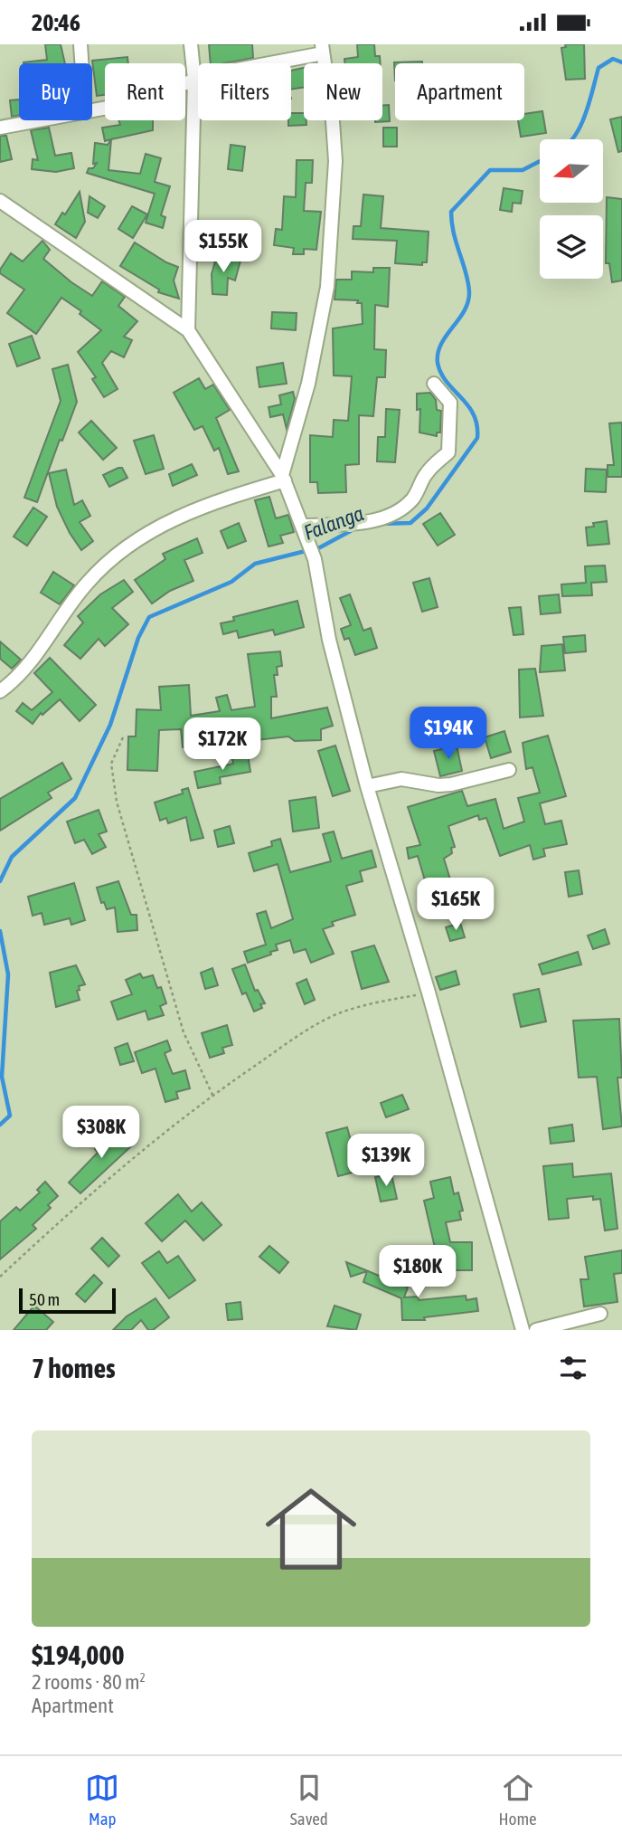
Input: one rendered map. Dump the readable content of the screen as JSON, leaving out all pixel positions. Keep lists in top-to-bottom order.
{
  "water": ["Falanga"],
  "scale_bar": "50 m",
  "north": "left",
  "page": {
    "status": "20:46",
    "chip": [
      "Buy",
      "Rent",
      "Filters",
      "New",
      "Apartment"
    ],
    "price": [
      "$155K",
      "$194K",
      "$172K",
      "$165K",
      "$308K",
      "$139K",
      "$180K"
    ],
    "scale": "50 m",
    "heading": "7 homes",
    "list": [
      {
        "name": "$194,000",
        "note": "2 rooms · 80 m² · Apartment"
      }
    ],
    "tabs": ["Map", "Saved", "Home"]
  }
}
